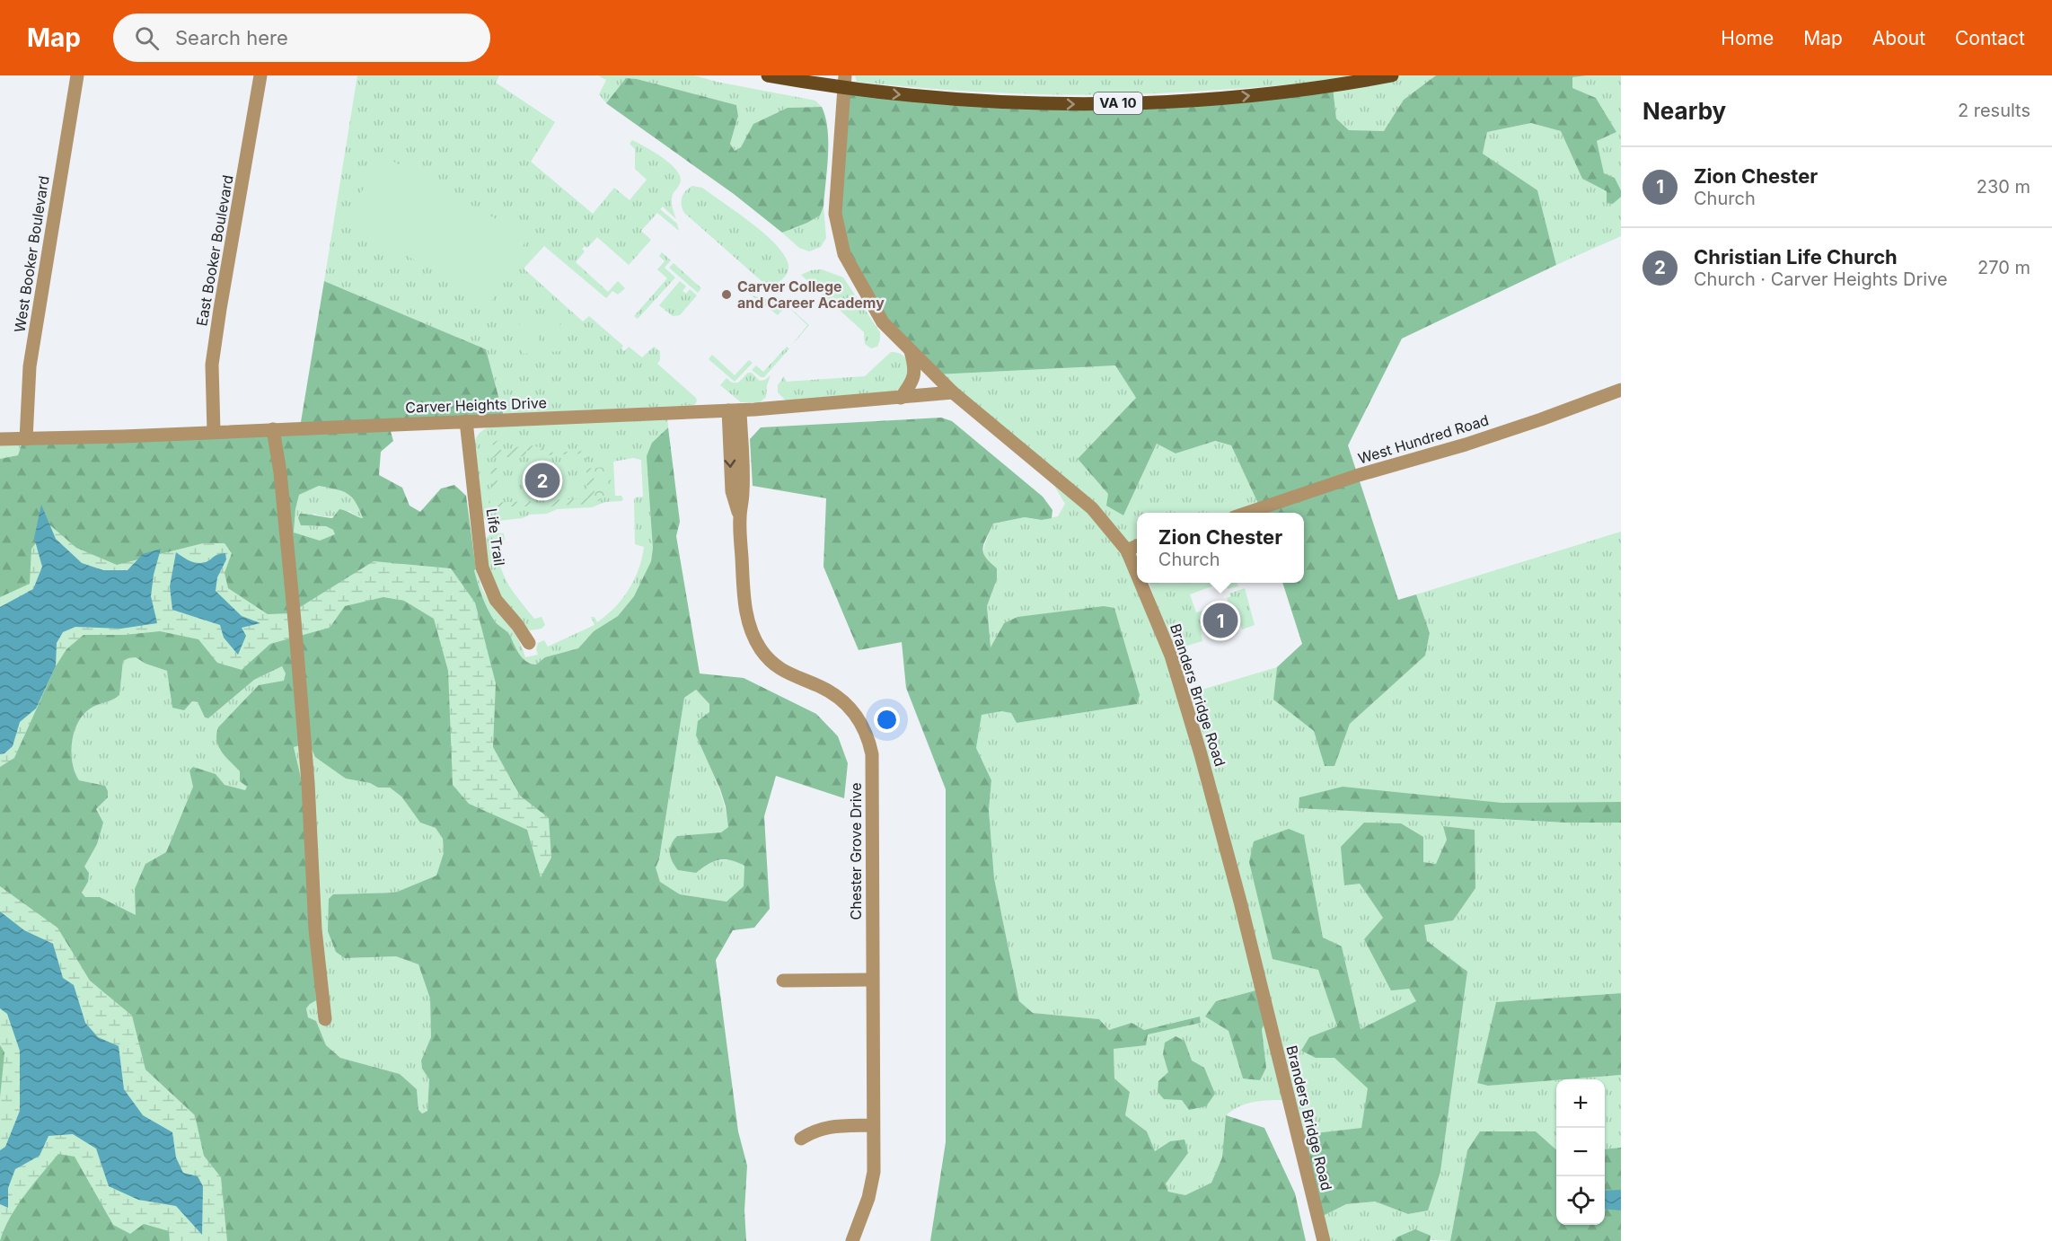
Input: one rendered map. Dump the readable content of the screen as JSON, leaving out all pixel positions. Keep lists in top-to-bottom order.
{
  "streets": {
    "main road": ["VA 10"],
    "street": [
      "East Booker Boulevard",
      "West Booker Boulevard",
      "Carver Heights Drive",
      "West Hundred Road",
      "Life Trail",
      "Branders Bridge Road",
      "Chester Grove Drive"
    ]
  },
  "crossings": [
    ["VA 10", "Branders Bridge Road"],
    ["East Booker Boulevard", "Carver Heights Drive"],
    ["West Booker Boulevard", "Carver Heights Drive"],
    ["Carver Heights Drive", "Life Trail"],
    ["Carver Heights Drive", "Branders Bridge Road"],
    ["Carver Heights Drive", "Chester Grove Drive"]
  ],
  "places": ["Carver College and Career Academy"],
  "page": {
    "header": "Map",
    "search": "Search here",
    "nav": [
      "Home",
      "Map",
      "About",
      "Contact"
    ],
    "heading": ["Nearby", "2 results"],
    "list": [
      {
        "mark": "1",
        "name": "Zion Chester",
        "note": "Church",
        "value": "230 m"
      },
      {
        "mark": "2",
        "name": "Christian Life Church",
        "note": "Church · Carver Heights Drive",
        "value": "270 m"
      }
    ],
    "pins": ["2", "1"],
    "popup": ["Zion Chester", "Church"],
    "map_buttons": ["+", "−"]
  }
}
